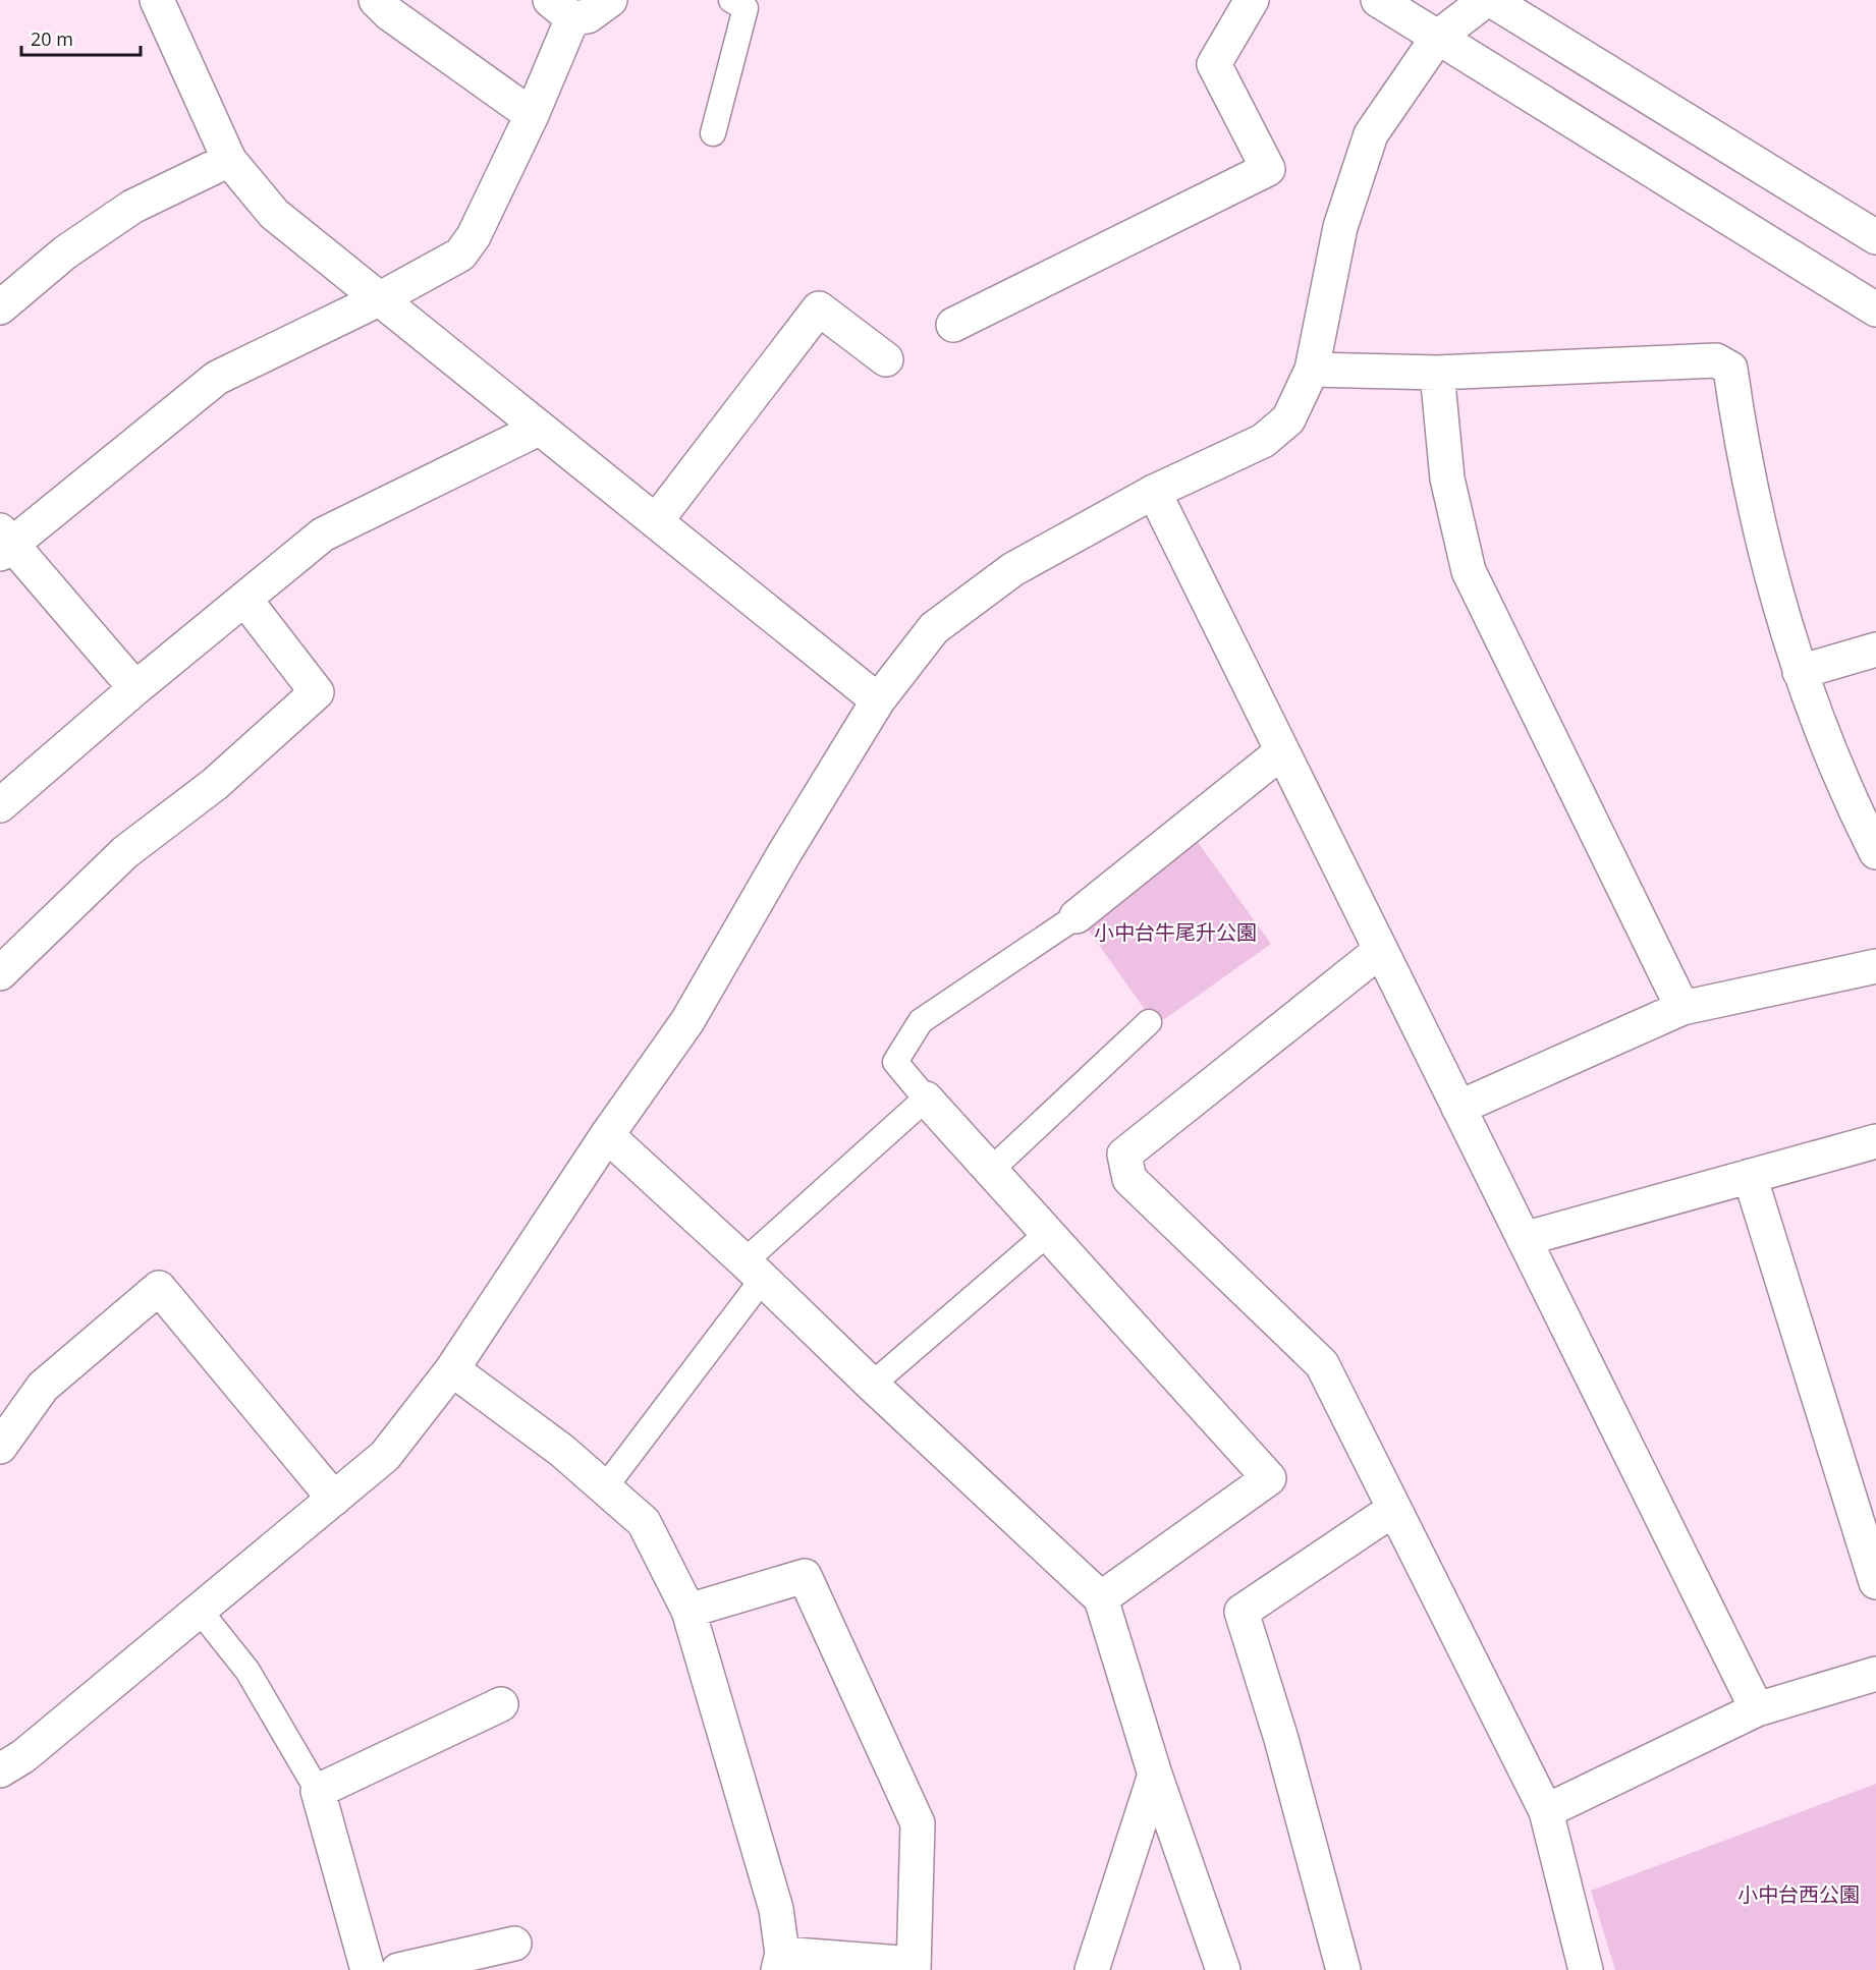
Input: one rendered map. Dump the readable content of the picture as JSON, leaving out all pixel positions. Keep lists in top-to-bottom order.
{
  "parks": ["小中台牛尾升公園", "小中台西公園"],
  "scale_bar": "20 m"
}
